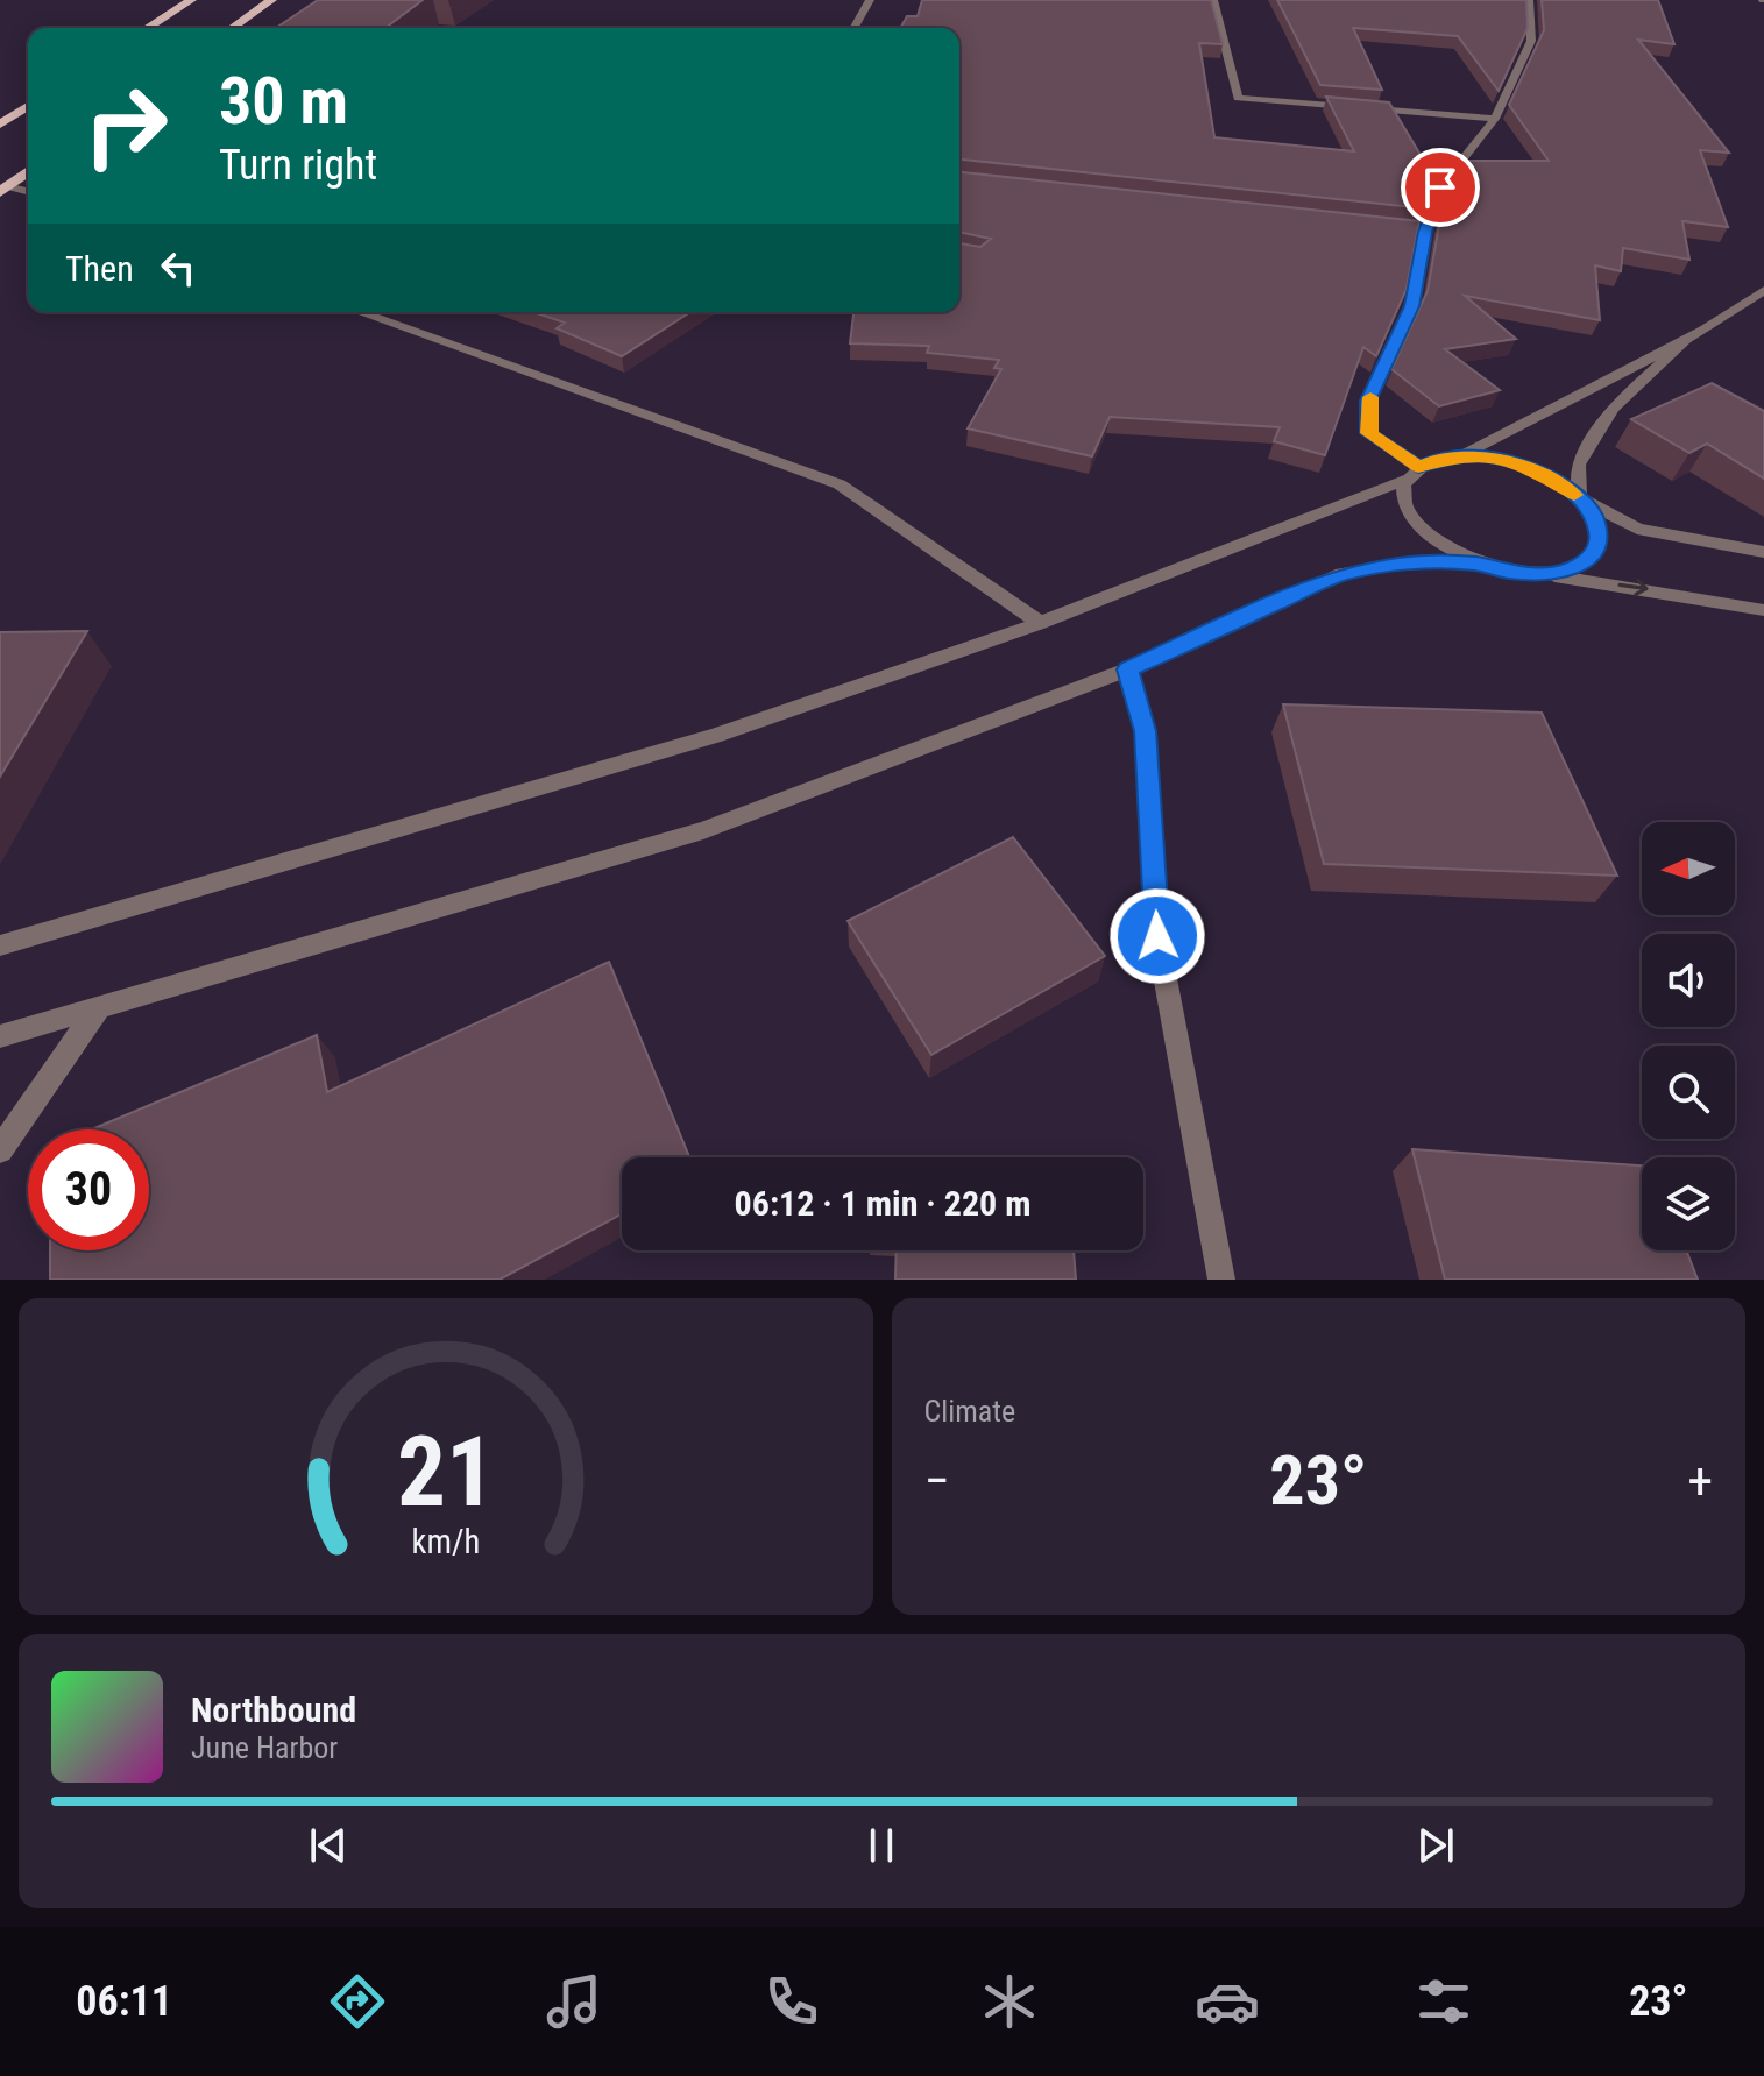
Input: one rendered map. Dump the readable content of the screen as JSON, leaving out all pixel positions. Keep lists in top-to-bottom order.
{
  "north": "left",
  "page": {
    "turn": ["30 m", "Turn right"],
    "then": "Then",
    "limit": "30",
    "trip": "06:12 · 1 min · 220 m",
    "tile": "Climate",
    "heat": ["−", "23°", "+"],
    "song": ["Northbound", "June Harbor"],
    "tabs": ["06:11", "23°"],
    "gauge": ["21", "km/h"]
  }
}
